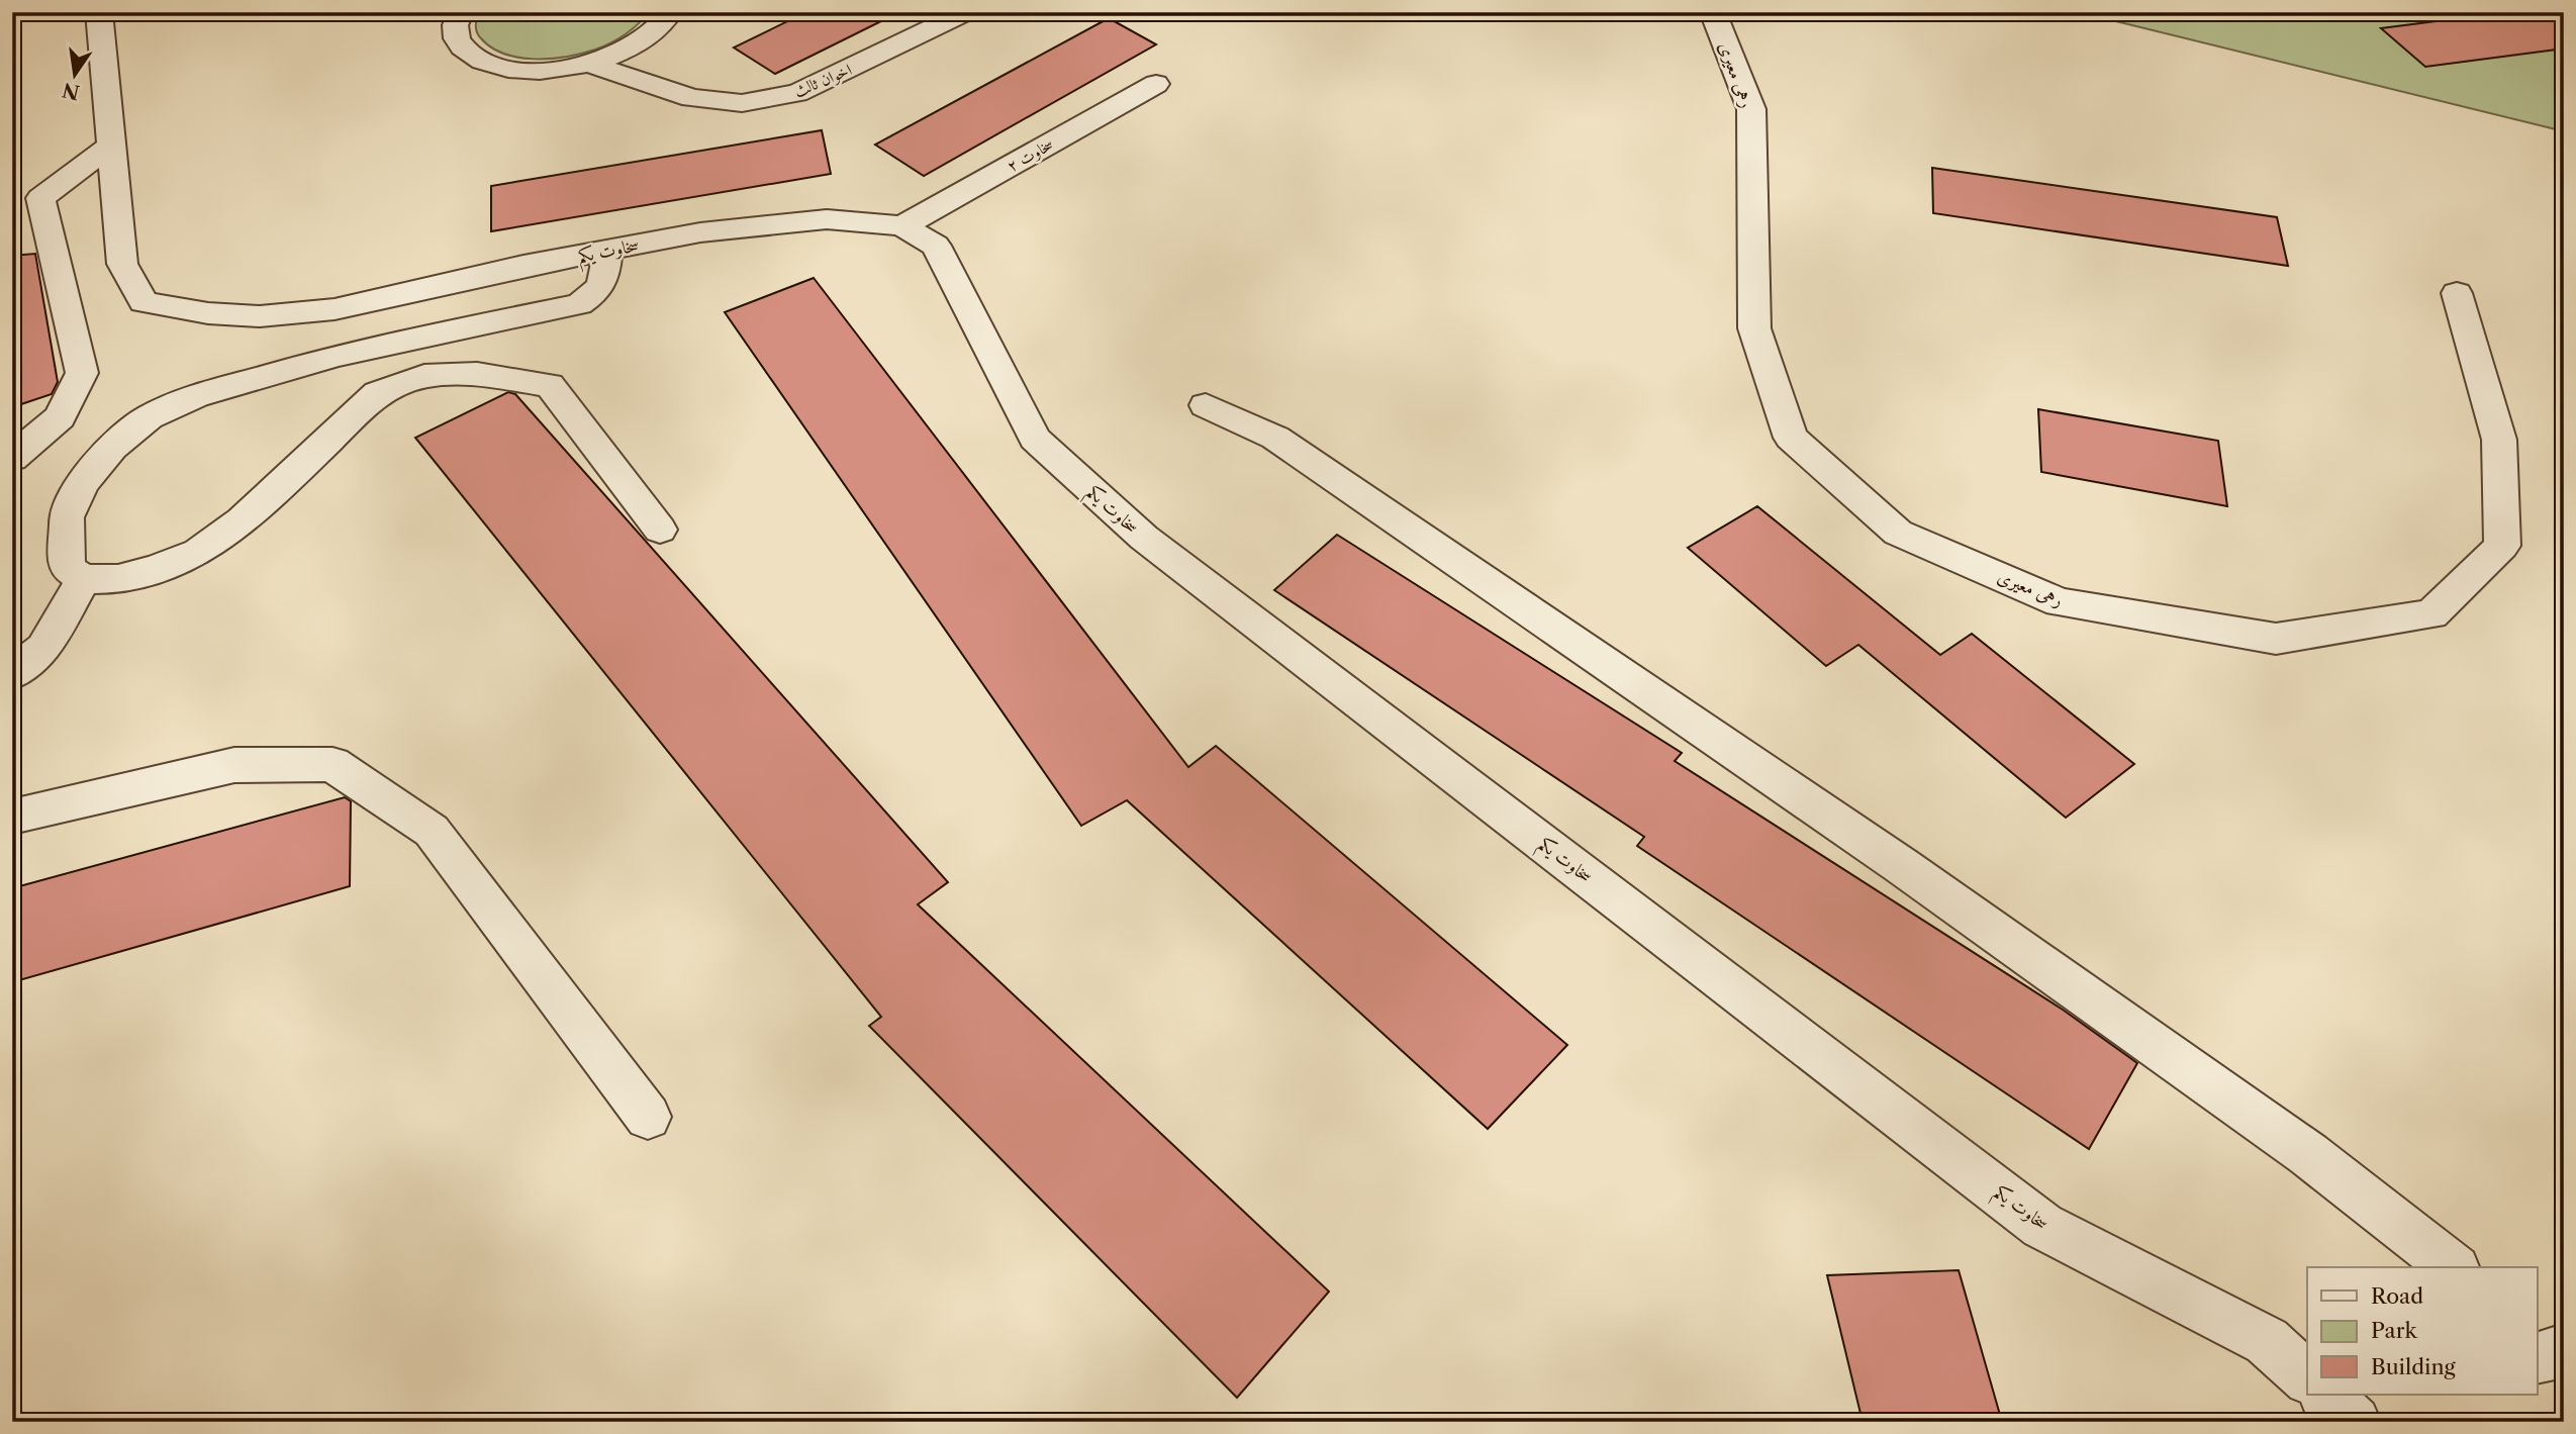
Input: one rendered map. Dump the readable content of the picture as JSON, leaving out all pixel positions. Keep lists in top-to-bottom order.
{
  "streets": {
    "street": [
      "رهی معیری",
      "اخوان ثالث",
      "سخاوت ۲",
      "سخاوت یکم"
    ]
  },
  "crossings": [
    ["سخاوت ۲", "سخاوت یکم"]
  ],
  "legend": ["Road", "Park", "Building"],
  "north": "bottom"
}
